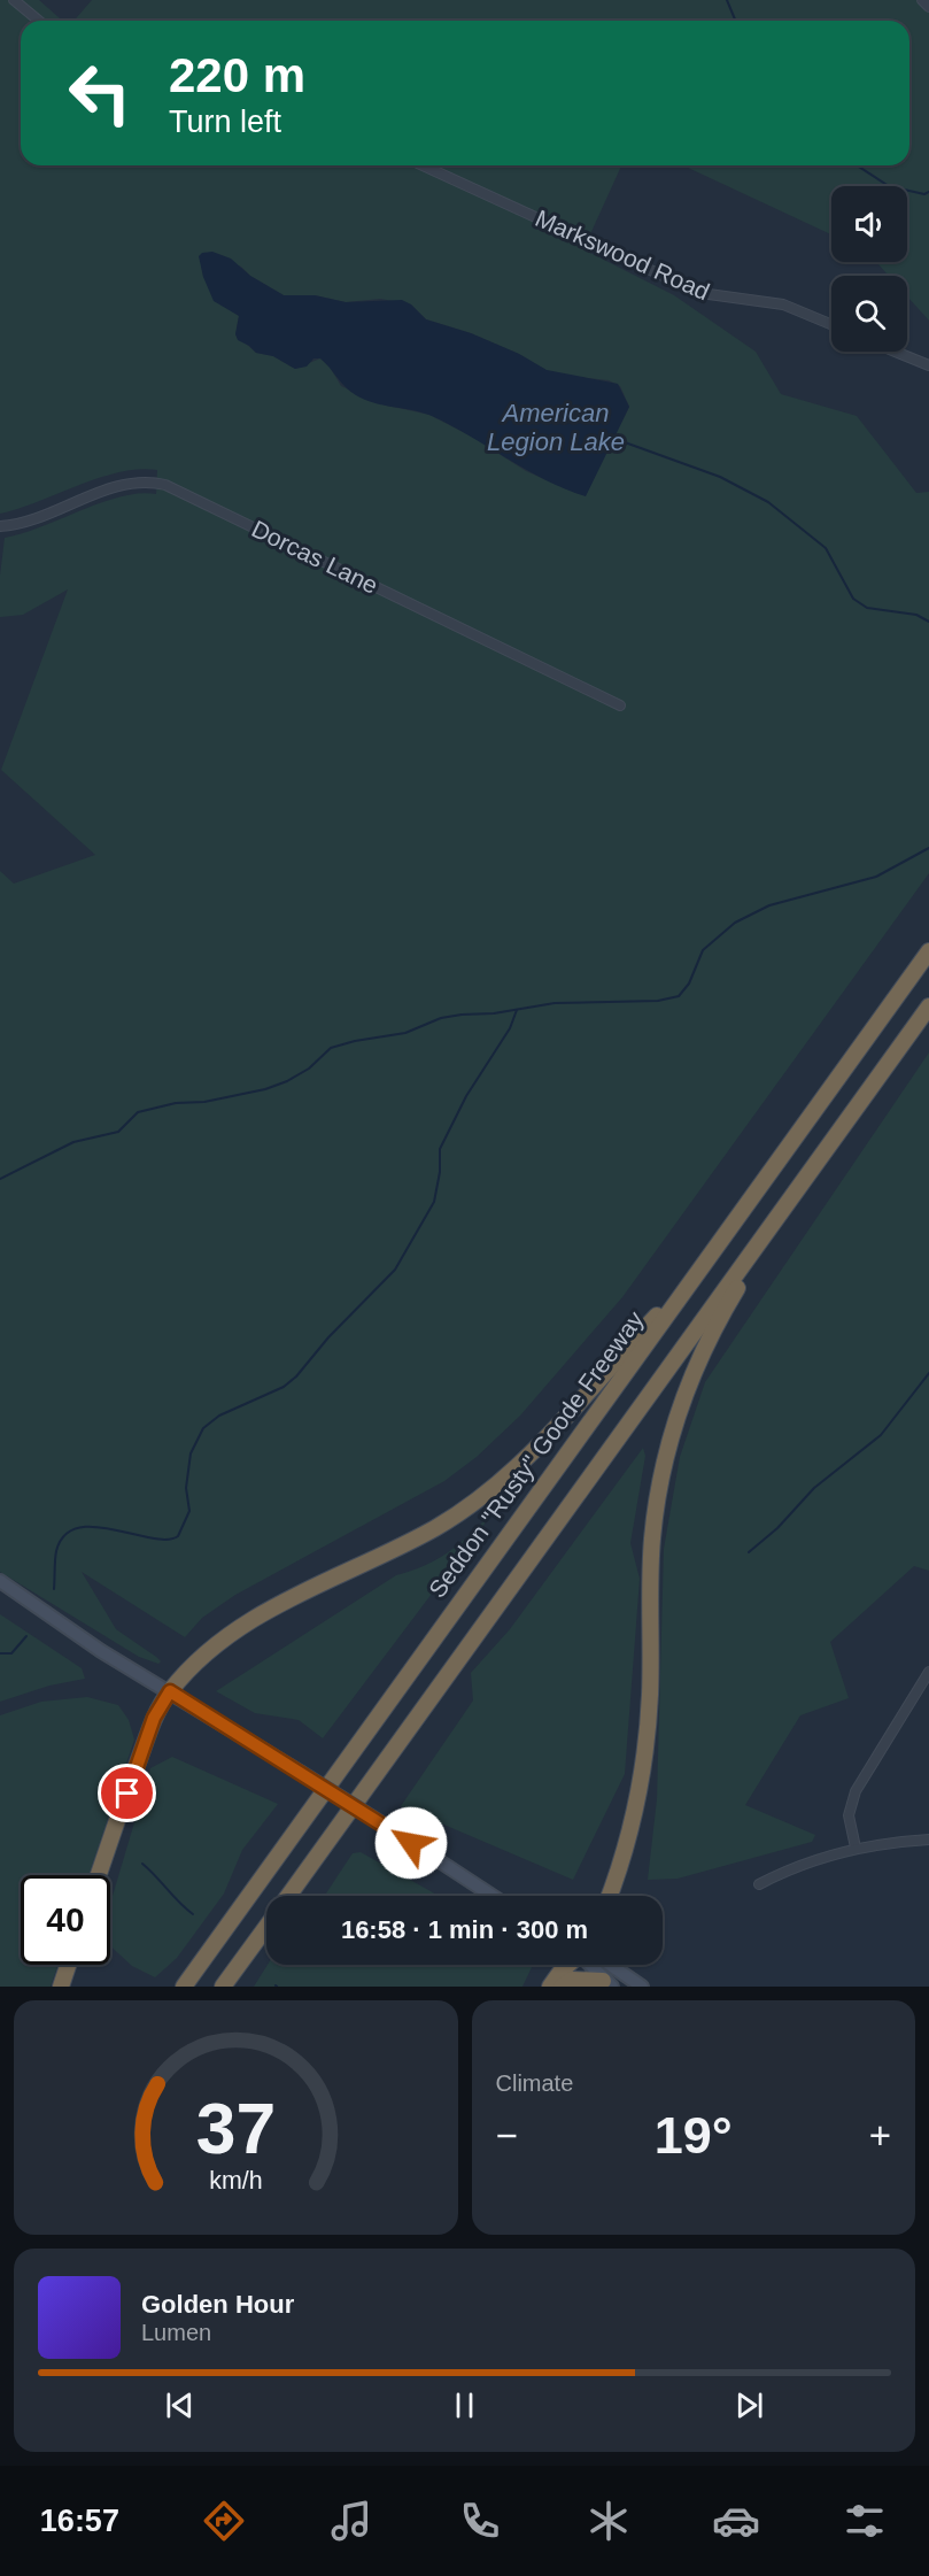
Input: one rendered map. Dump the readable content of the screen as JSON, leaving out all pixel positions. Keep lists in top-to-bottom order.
{
  "streets": {
    "highway": ["Seddon \"Rusty\" Goode Freeway"],
    "street": ["Markswood Road", "Dorcas Lane"]
  },
  "water": ["American Legion Lake"],
  "page": {
    "turn": ["220 m", "Turn left"],
    "limit": "40",
    "trip": "16:58 · 1 min · 300 m",
    "tile": "Climate",
    "heat": ["−", "19°", "+"],
    "song": ["Golden Hour", "Lumen"],
    "tabs": "16:57",
    "gauge": ["37", "km/h"]
  }
}
